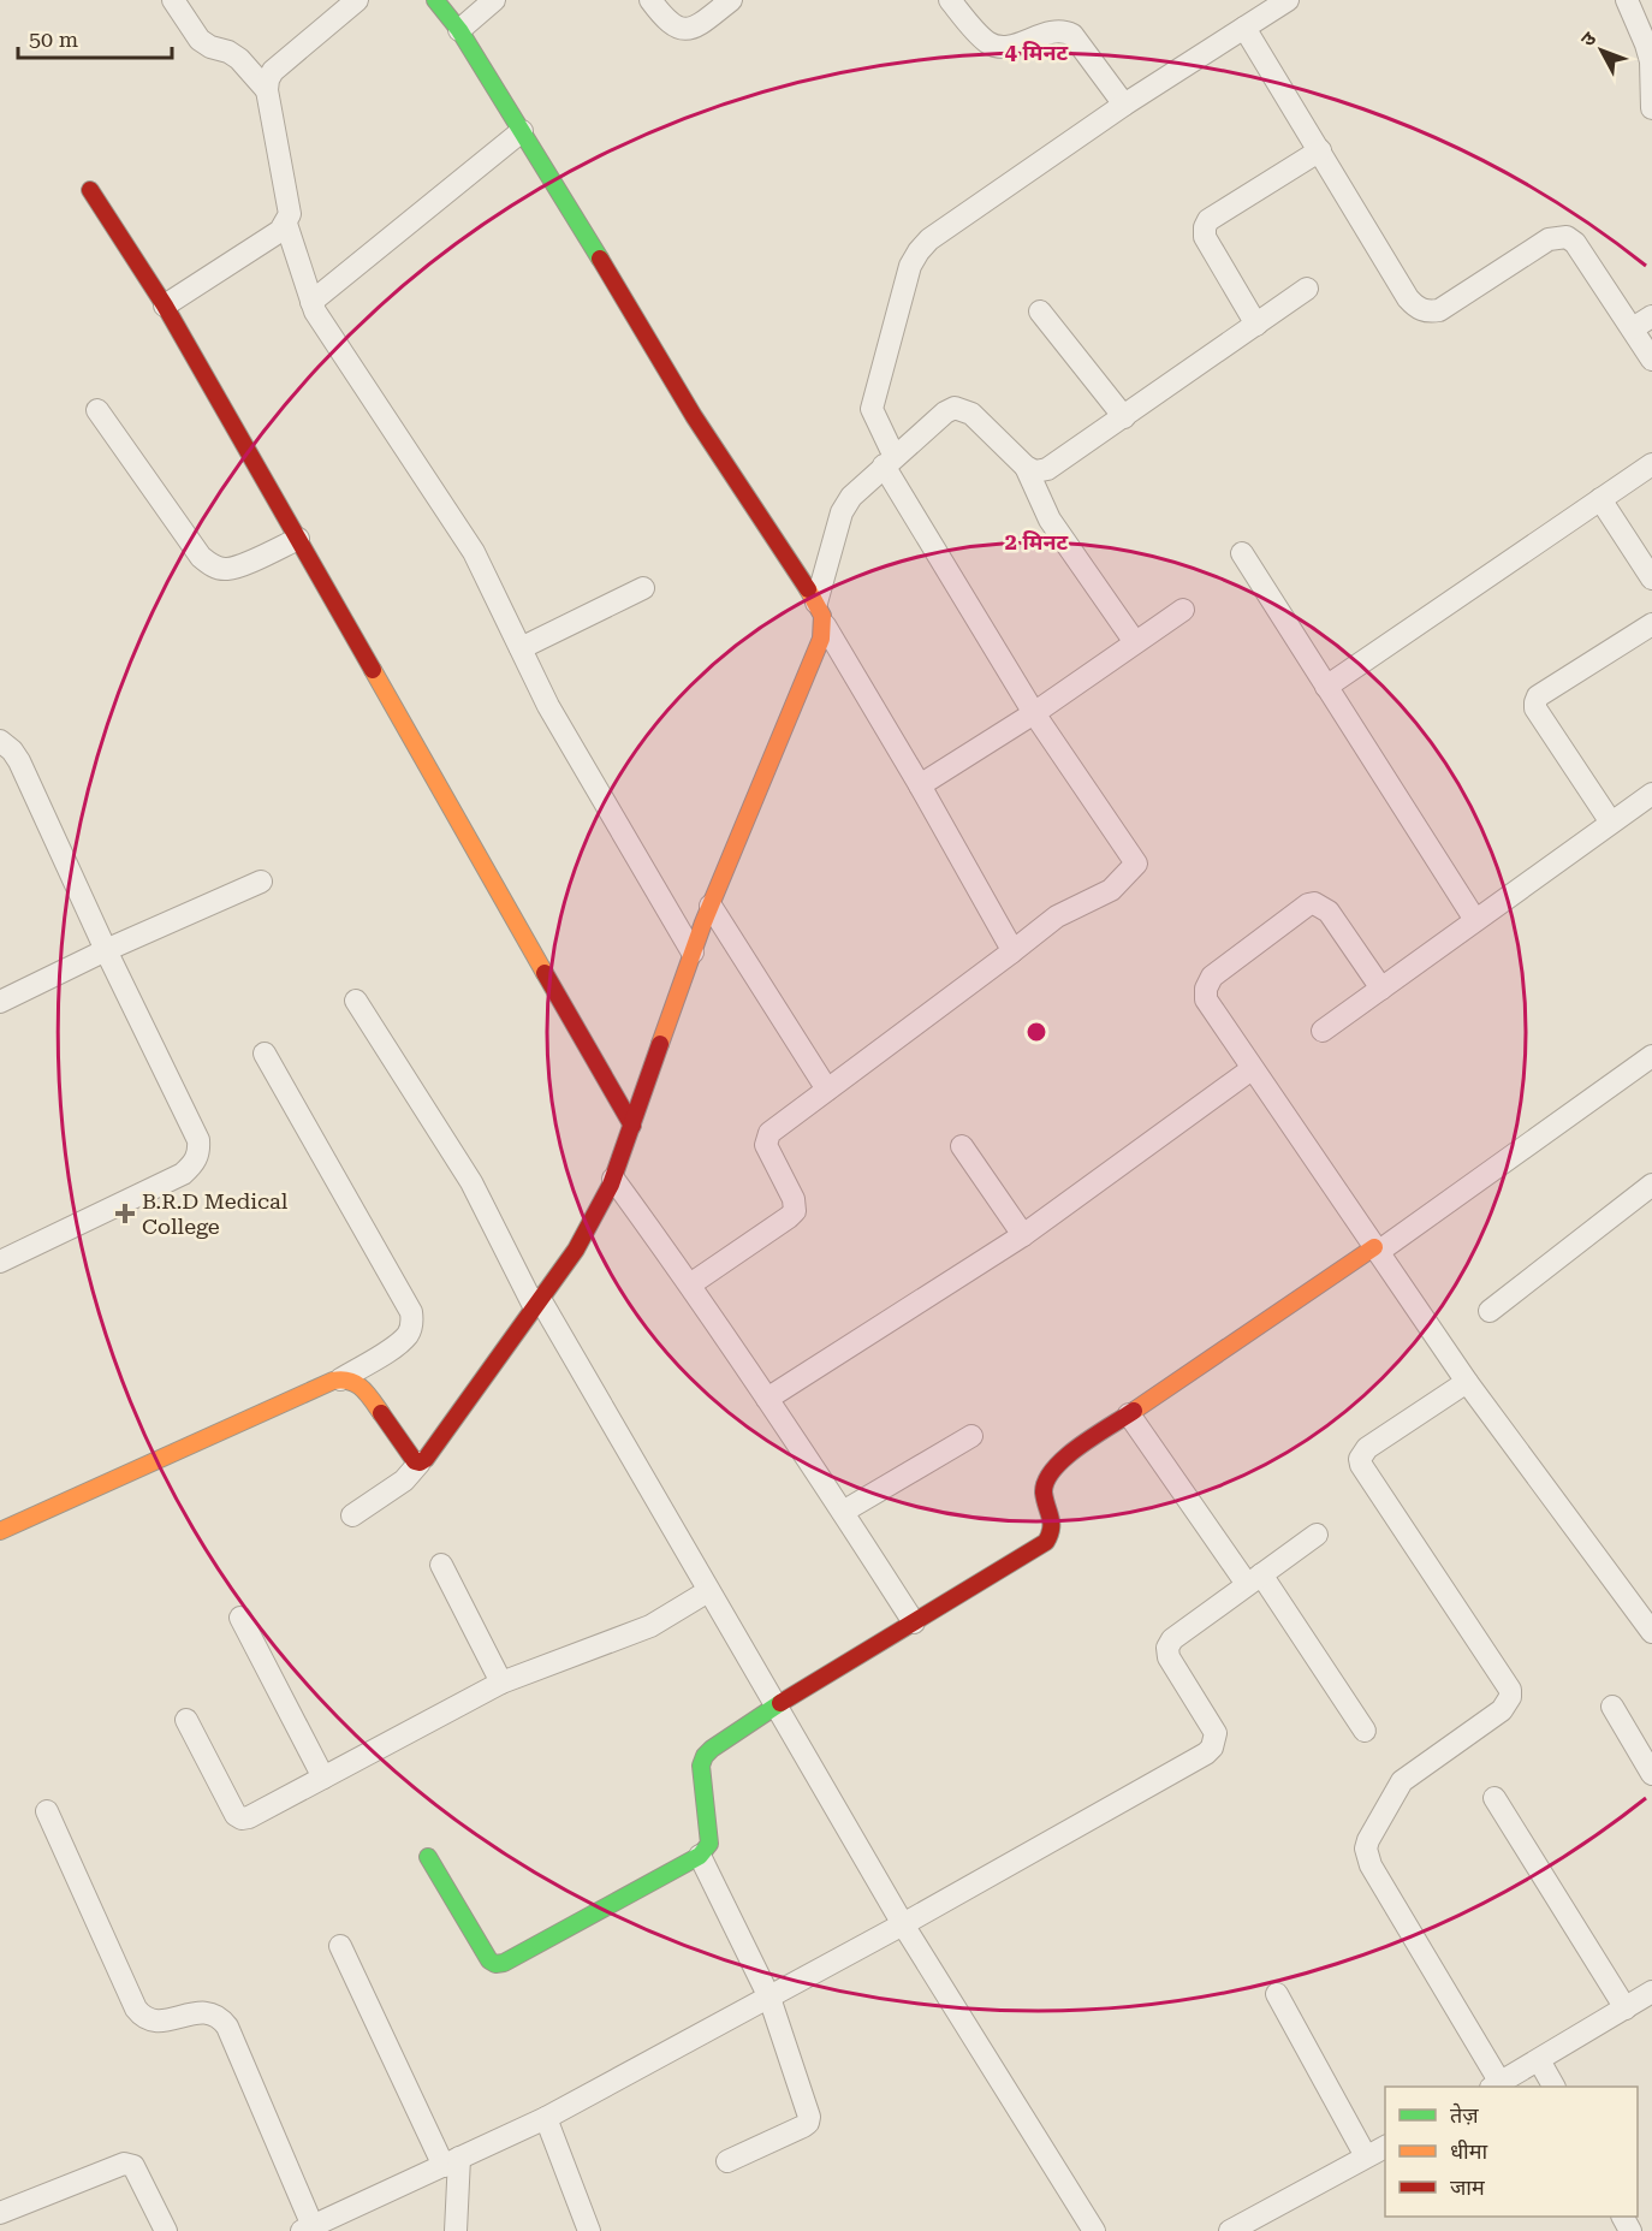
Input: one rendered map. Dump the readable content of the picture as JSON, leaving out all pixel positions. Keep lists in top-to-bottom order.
{
  "places": {
    "health": ["B.R.D Medical College"]
  },
  "legend": ["तेज़", "धीमा", "जाम"],
  "scale_bar": "50 m",
  "north": "top left",
  "rings": ["4 मिनट", "2 मिनट"]
}
